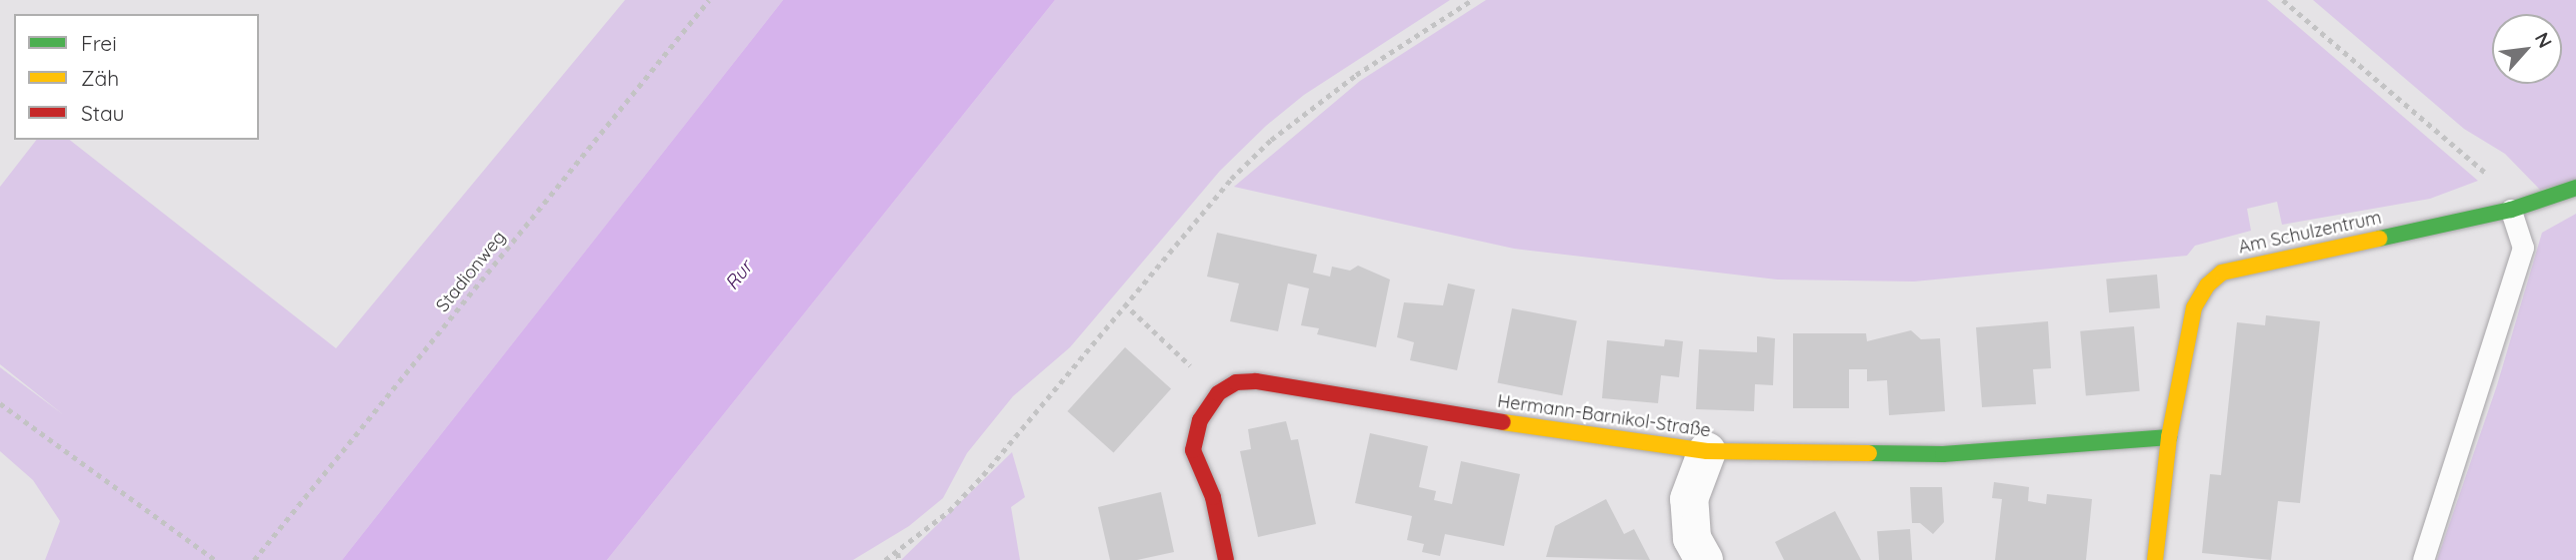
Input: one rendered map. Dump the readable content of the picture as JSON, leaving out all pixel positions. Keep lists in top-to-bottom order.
{
  "streets": {
    "street": ["Am Schulzentrum", "Hermann-Barnikol-Straße"],
    "path": ["Stadionweg"]
  },
  "crossings": [
    ["Am Schulzentrum", "Hermann-Barnikol-Straße"]
  ],
  "water": ["Rur"],
  "legend": ["Frei", "Zäh", "Stau"],
  "north": "top right"
}
